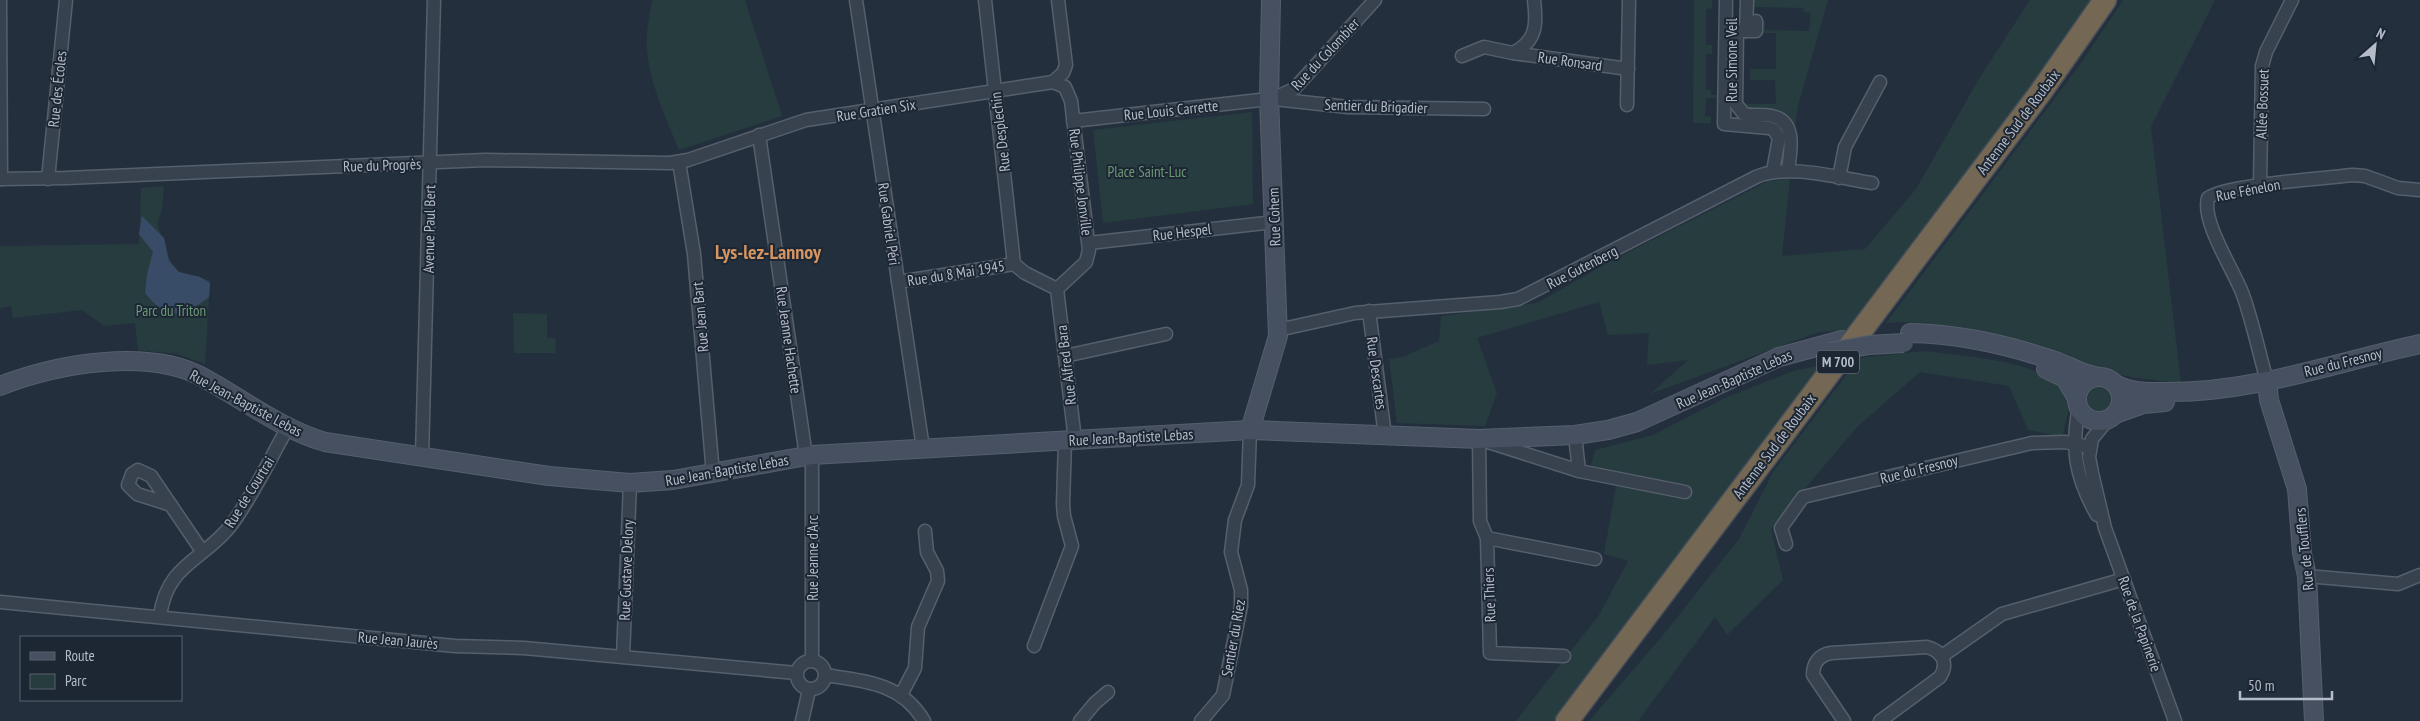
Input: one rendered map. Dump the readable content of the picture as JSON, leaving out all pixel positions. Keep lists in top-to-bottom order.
{
  "streets": {
    "highway": ["Antenne Sud de Roubaix", "M 700"],
    "street": [
      "Rue du Colombier",
      "Rue Simone Veil",
      "Rue Ronsard",
      "Rue des Écoles",
      "Allée Bossuet",
      "Sentier du Brigadier",
      "Rue Gratien Six",
      "Rue Louis Carrette",
      "Rue Desplechin",
      "Rue du Progrès",
      "Rue Philippe Jonville",
      "Rue Fénelon",
      "Rue Cohem",
      "Rue Gabriel Péri",
      "Avenue Paul Bert",
      "Rue Hespel",
      "Rue Gutenberg",
      "Rue du 8 Mai 1945",
      "Rue Jean Bart",
      "Rue Jeanne Hachette",
      "Rue du Fresnoy",
      "Rue Alfred Bara",
      "Rue Descartes",
      "Rue Jean-Baptiste Lebas",
      "Rue de Courtrai",
      "Rue de Toufflers",
      "Rue Jeanne d'Arc",
      "Rue Gustave Delory",
      "Rue Thiers",
      "Rue de la Papinerie",
      "Sentier du Riez",
      "Rue Jean Jaurès"
    ]
  },
  "crossings": [
    ["Rue du Colombier", "Sentier du Brigadier"],
    ["Rue du Colombier", "Rue Louis Carrette"],
    ["Rue du Colombier", "Rue Cohem"],
    ["Rue Simone Veil", "Rue Gutenberg"],
    ["Rue des Écoles", "Rue du Progrès"],
    ["Allée Bossuet", "Rue Fénelon"],
    ["Sentier du Brigadier", "Rue Louis Carrette"],
    ["Sentier du Brigadier", "Rue Cohem"],
    ["Rue Gratien Six", "Rue Desplechin"],
    ["Rue Gratien Six", "Rue du Progrès"],
    ["Rue Gratien Six", "Rue Gabriel Péri"],
    ["Rue Gratien Six", "Rue Jeanne Hachette"],
    ["Rue Louis Carrette", "Rue Philippe Jonville"],
    ["Rue Louis Carrette", "Rue Cohem"],
    ["Rue Desplechin", "Rue du 8 Mai 1945"],
    ["Rue du Progrès", "Avenue Paul Bert"],
    ["Rue du Progrès", "Rue Jean Bart"],
    ["Rue du Progrès", "Rue Jeanne Hachette"],
    ["Rue Philippe Jonville", "Rue Hespel"],
    ["Rue Fénelon", "Rue du Fresnoy"],
    ["Rue Fénelon", "Rue de Toufflers"],
    ["Rue Cohem", "Rue Hespel"],
    ["Rue Cohem", "Rue Gutenberg"],
    ["Rue Cohem", "Rue Jean-Baptiste Lebas"],
    ["Rue Cohem", "Sentier du Riez"],
    ["Rue Gabriel Péri", "Rue du 8 Mai 1945"],
    ["Rue Gabriel Péri", "Rue Jean-Baptiste Lebas"],
    ["Avenue Paul Bert", "Rue Jean-Baptiste Lebas"],
    ["Rue Gutenberg", "Rue Descartes"],
    ["Rue Jean Bart", "Rue Jean-Baptiste Lebas"],
    ["Rue Jeanne Hachette", "Rue Jean-Baptiste Lebas"],
    ["Rue Jeanne Hachette", "Rue Jeanne d'Arc"],
    ["Rue du Fresnoy", "Rue Jean-Baptiste Lebas"],
    ["Rue du Fresnoy", "Rue de Toufflers"],
    ["Rue du Fresnoy", "Rue de la Papinerie"],
    ["Rue Alfred Bara", "Rue Jean-Baptiste Lebas"],
    ["Rue Descartes", "Rue Jean-Baptiste Lebas"],
    ["Rue Jean-Baptiste Lebas", "Rue de Courtrai"],
    ["Rue Jean-Baptiste Lebas", "Rue Jeanne d'Arc"],
    ["Rue Jean-Baptiste Lebas", "Rue Gustave Delory"],
    ["Rue Jean-Baptiste Lebas", "Rue Thiers"],
    ["Rue Jean-Baptiste Lebas", "Rue de la Papinerie"],
    ["Rue Jean-Baptiste Lebas", "Sentier du Riez"],
    ["Rue de Courtrai", "Rue Jean Jaurès"],
    ["Rue Jeanne d'Arc", "Rue Jean Jaurès"],
    ["Rue Gustave Delory", "Rue Jean Jaurès"]
  ],
  "districts": ["Lys-lez-Lannoy"],
  "parks": ["Place Saint-Luc", "Parc du Triton"],
  "legend": ["Route", "Parc"],
  "scale_bar": "50 m",
  "north": "top right"
}
